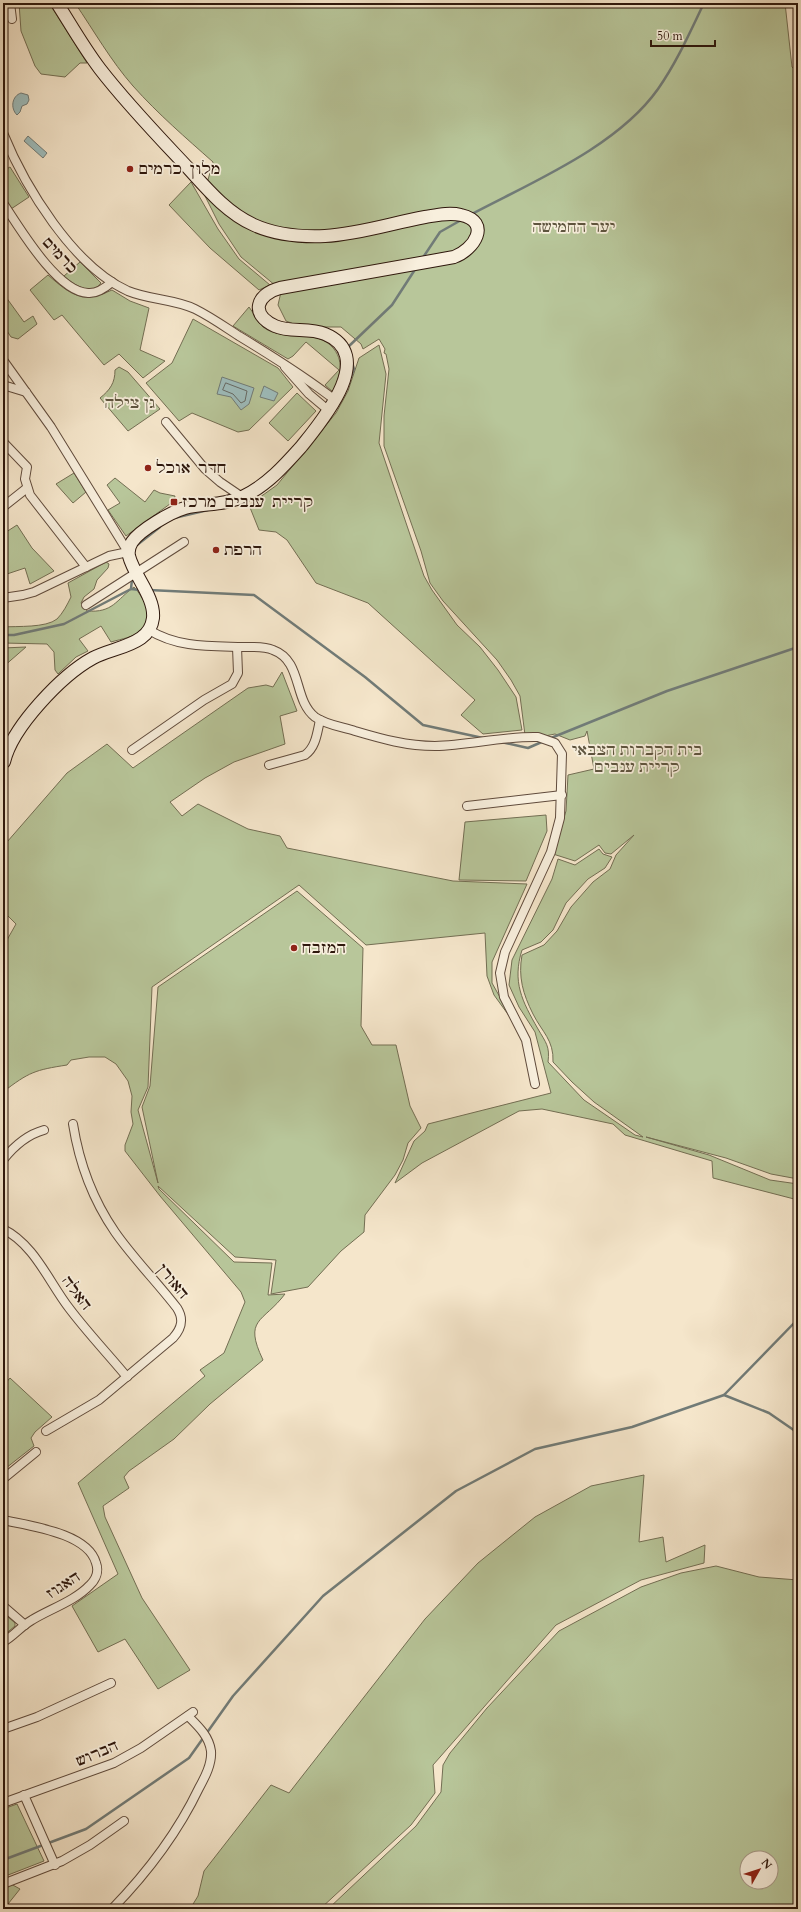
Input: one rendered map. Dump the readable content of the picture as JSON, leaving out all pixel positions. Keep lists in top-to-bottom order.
{
  "streets": {
    "street": [
      "כרמים",
      "האורן",
      "האלה",
      "האגוז",
      "הברוש"
    ]
  },
  "crossings": [
    ["האורן", "האלה"]
  ],
  "parks": ["יער החמישה", "גן צילה", "בית הקברות הצבאי קריית ענבים"],
  "places": {
    "other": [
      "מלון כרמים",
      "חדר אוכל",
      "הרפת",
      "המזבח"
    ],
    "transit": ["קריית ענבים מרכז"]
  },
  "scale_bar": "50 m",
  "north": "top right"
}
